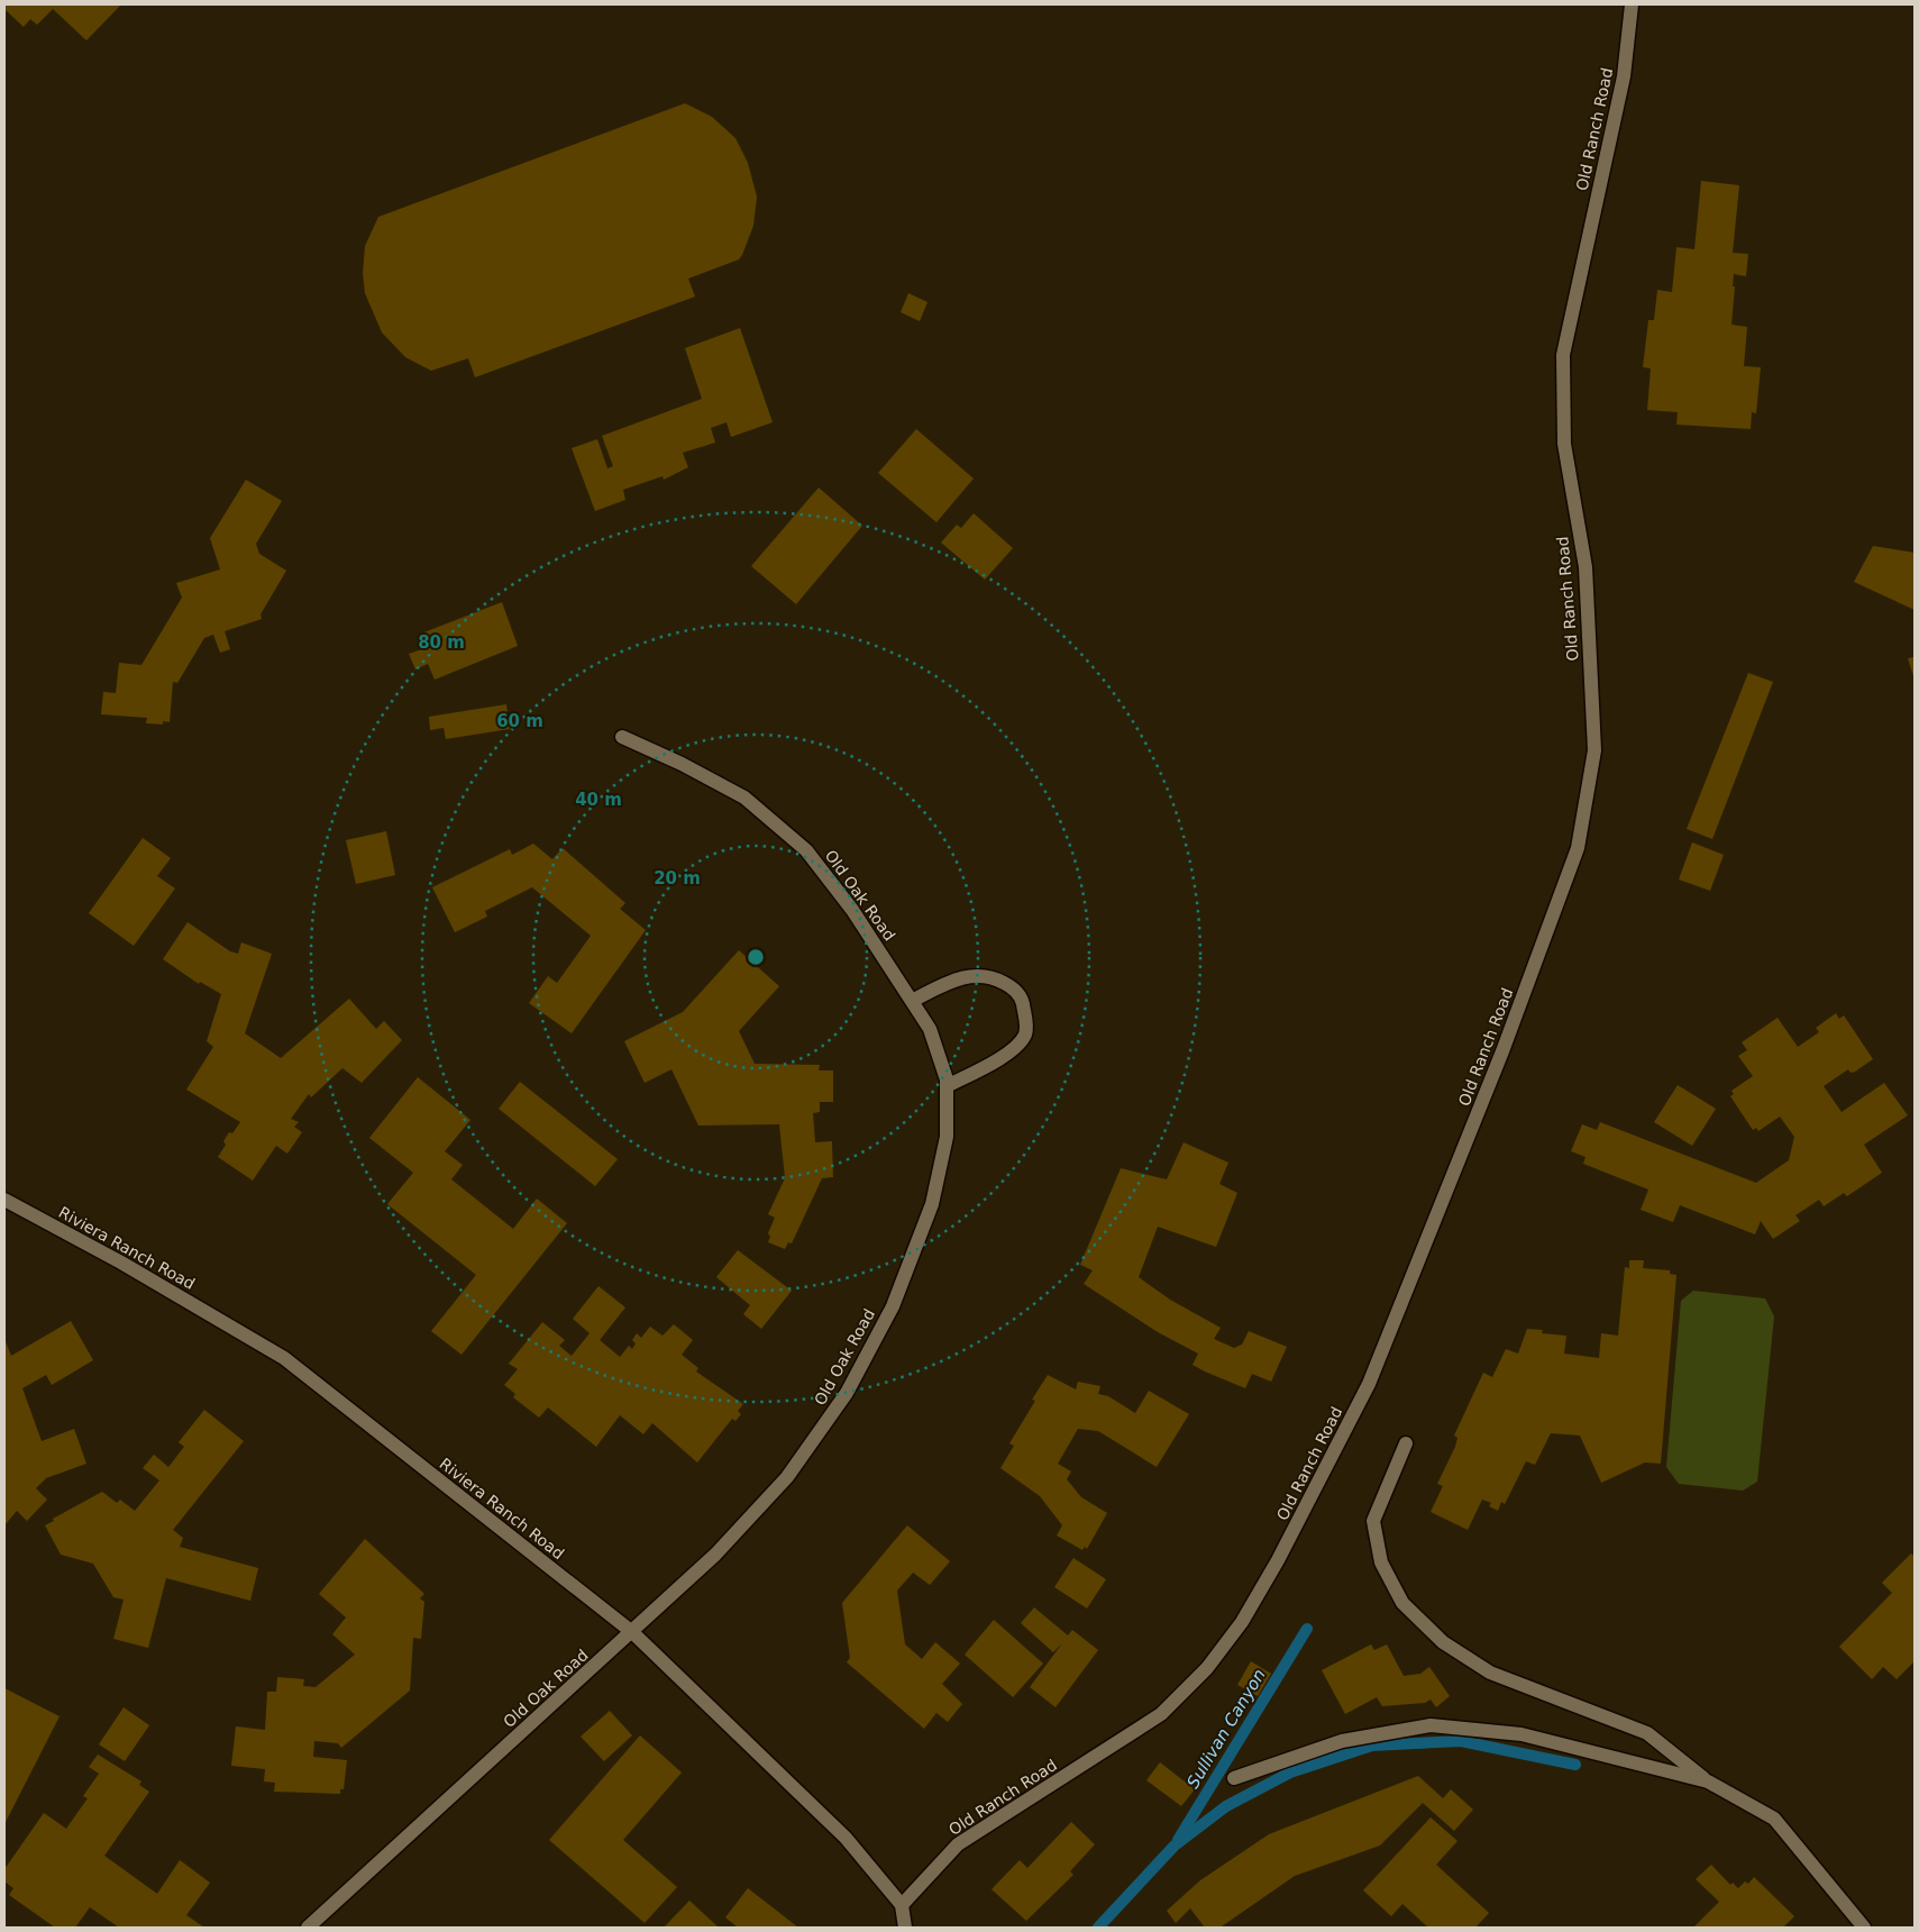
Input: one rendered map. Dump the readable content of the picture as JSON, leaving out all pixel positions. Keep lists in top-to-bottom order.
{
  "streets": {
    "street": ["Old Ranch Road", "Old Oak Road", "Riviera Ranch Road"]
  },
  "crossings": [
    ["Old Ranch Road", "Riviera Ranch Road"],
    ["Old Oak Road", "Riviera Ranch Road"]
  ],
  "water": ["Sullivan Canyon"],
  "rings": [
    "80 m",
    "60 m",
    "40 m",
    "20 m"
  ]
}
